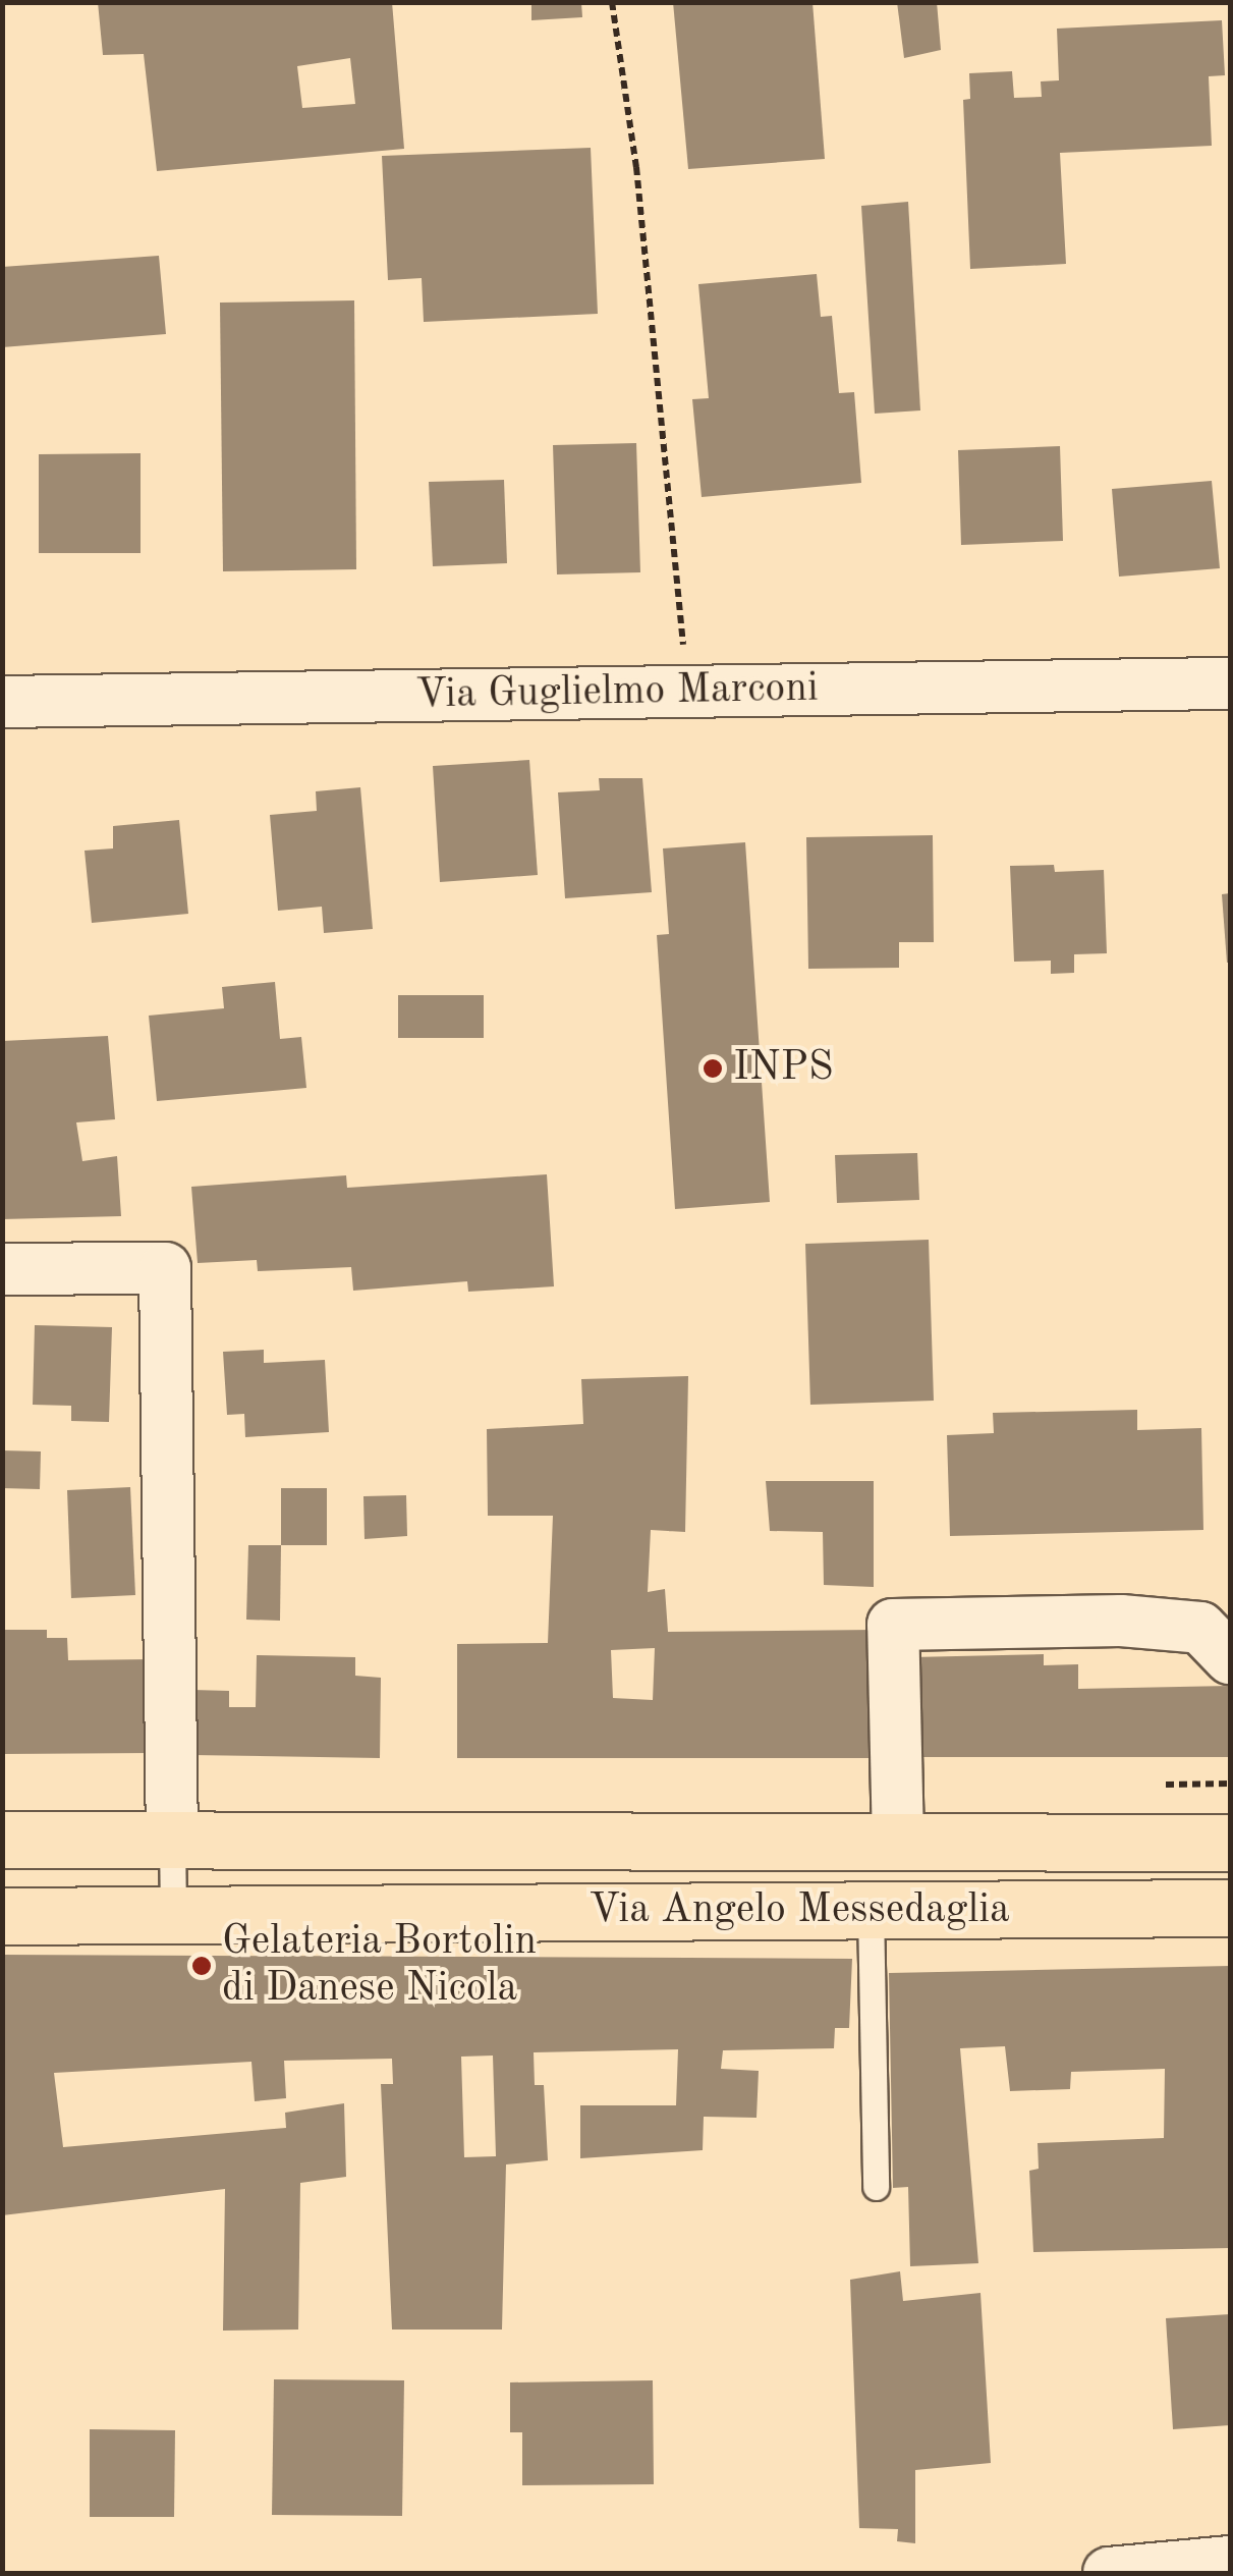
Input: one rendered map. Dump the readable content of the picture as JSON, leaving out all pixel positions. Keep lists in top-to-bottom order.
{
  "streets": {
    "main road": ["Via Angelo Messedaglia"],
    "street": ["Via Guglielmo Marconi"]
  },
  "places": ["INPS", "Gelateria Bortolin di Danese Nicola"]
}
